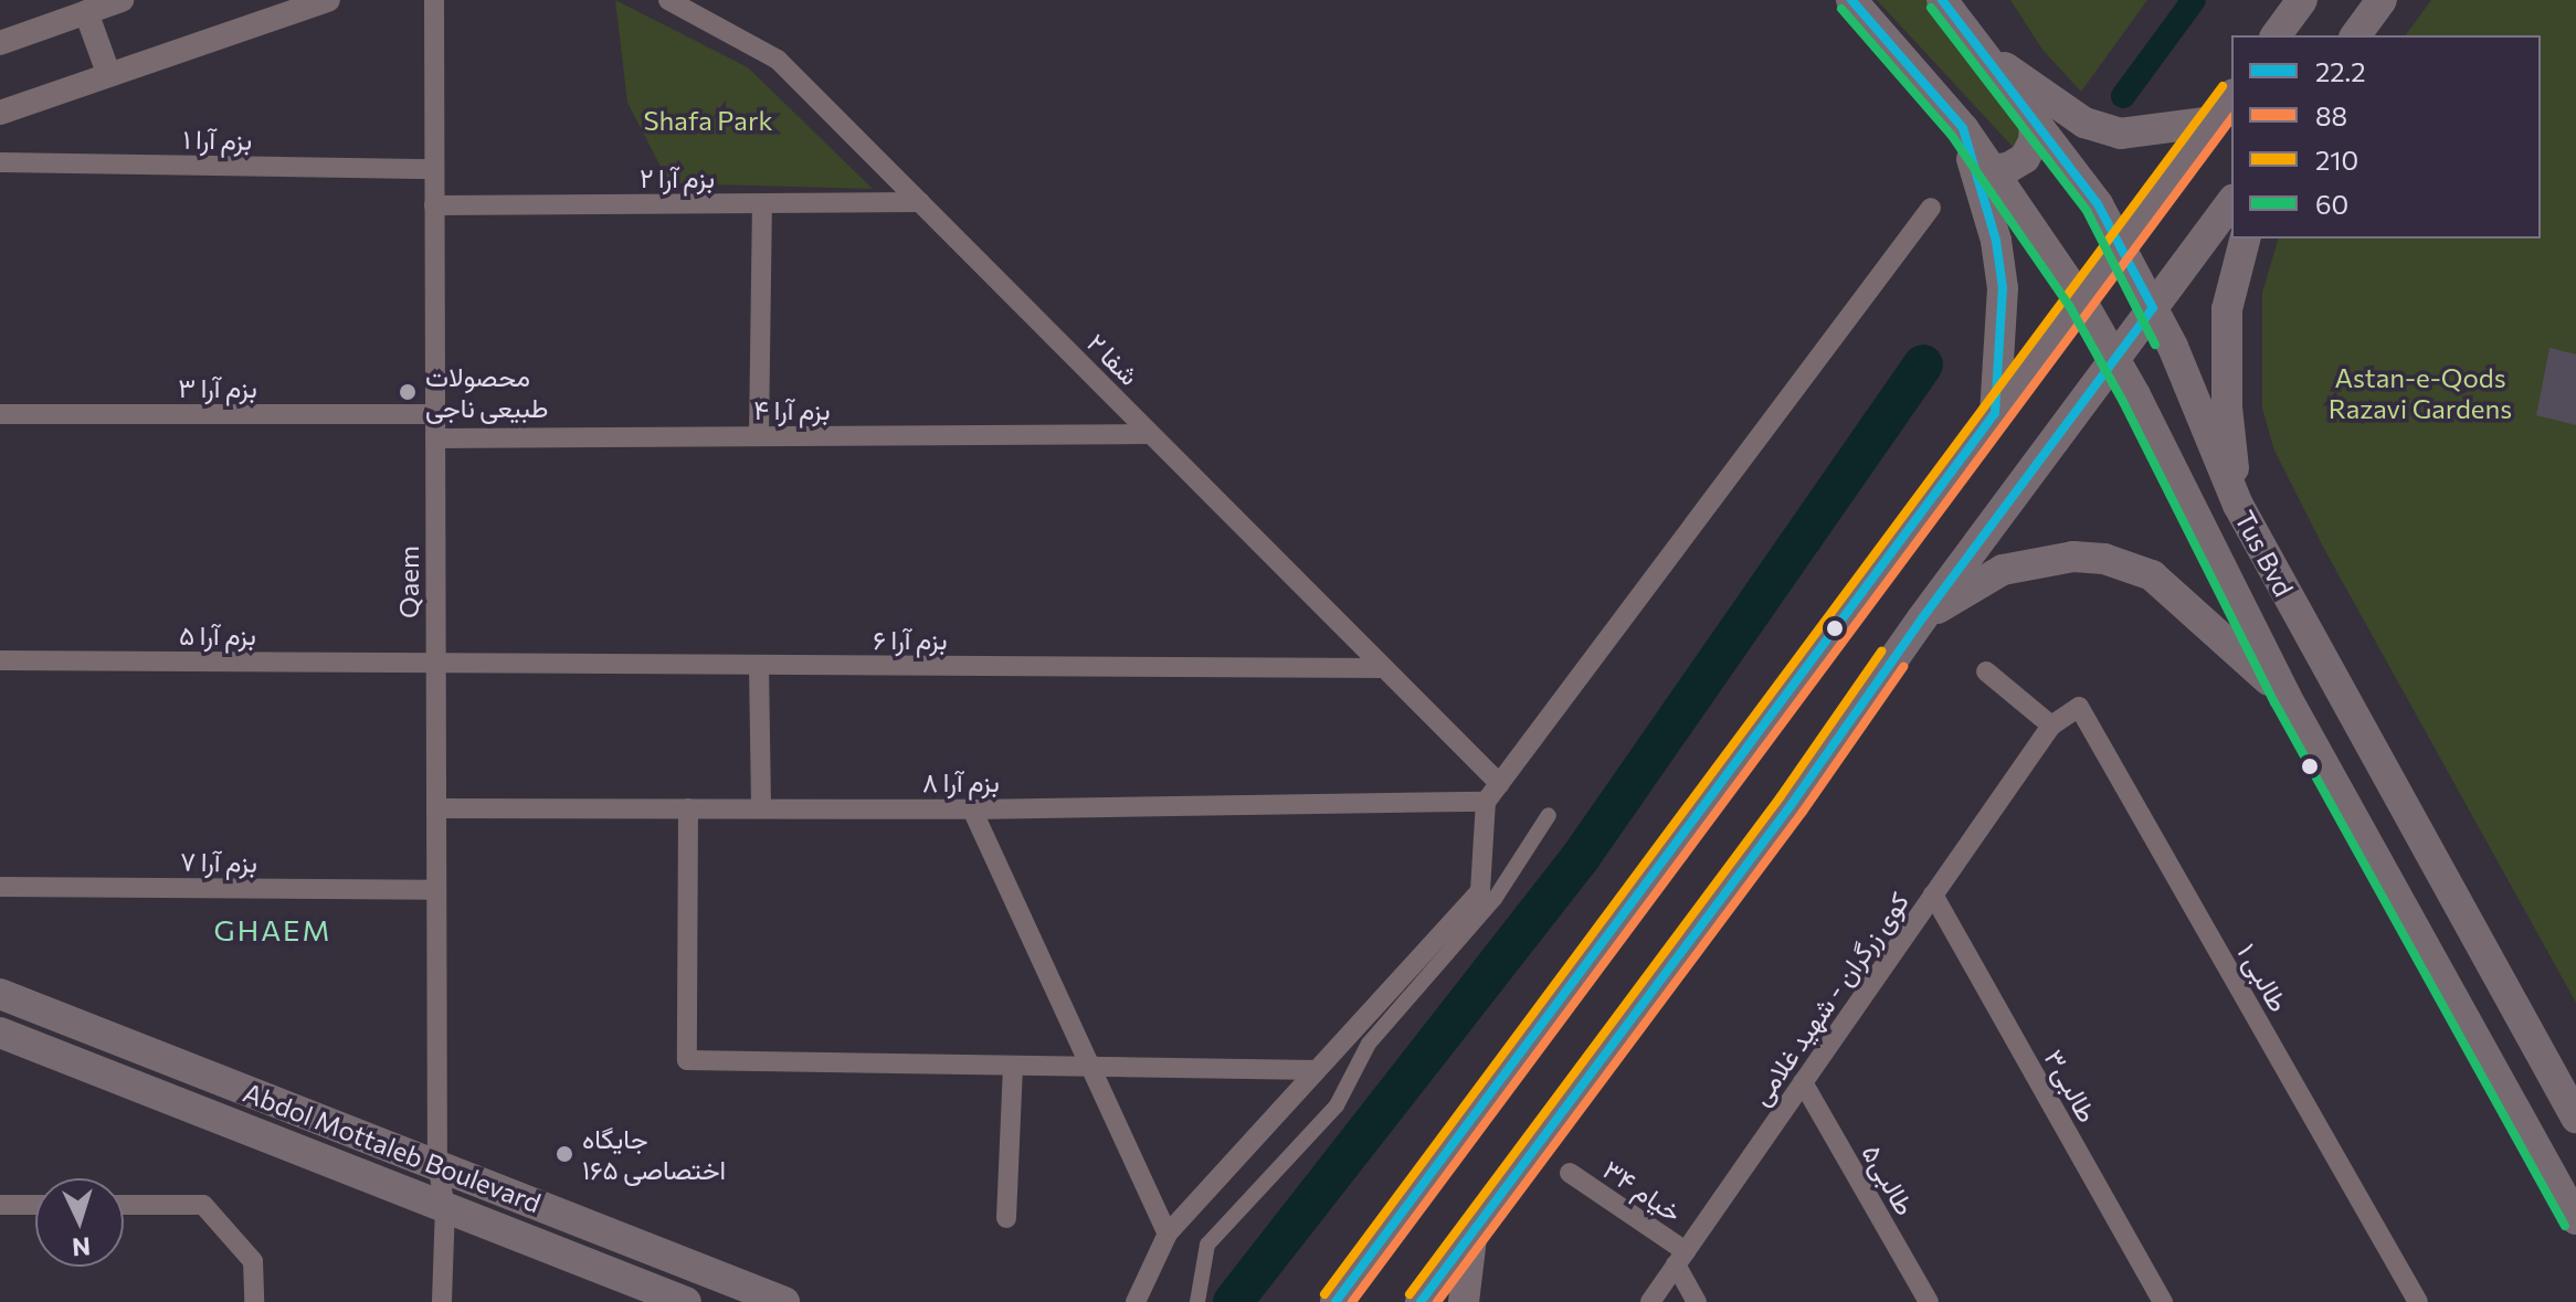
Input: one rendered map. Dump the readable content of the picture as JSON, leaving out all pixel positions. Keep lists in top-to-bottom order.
{
  "streets": {
    "main road": ["Tus Bvd", "Abdol Mottaleb Boulevard"],
    "street": [
      "بزم آرا ۱",
      "بزم آرا ۲",
      "شفا ۲",
      "بزم آرا ۳",
      "بزم آرا ۴",
      "Qaem",
      "بزم آرا ۵",
      "بزم آرا ۶",
      "بزم آرا ۸",
      "بزم آرا ۷",
      "طالبی ۱",
      "کوی زرگران - شهید غلامی",
      "طالبی۳",
      "طالبی۵",
      "خیام ۳۴"
    ]
  },
  "crossings": [
    ["بزم آرا ۱", "Qaem"],
    ["بزم آرا ۲", "شفا ۲"],
    ["بزم آرا ۲", "Qaem"],
    ["شفا ۲", "بزم آرا ۴"],
    ["شفا ۲", "بزم آرا ۶"],
    ["بزم آرا ۳", "Qaem"],
    ["بزم آرا ۴", "Qaem"],
    ["Qaem", "بزم آرا ۵"],
    ["Qaem", "بزم آرا ۶"],
    ["Qaem", "بزم آرا ۸"],
    ["Qaem", "بزم آرا ۷"],
    ["Qaem", "Abdol Mottaleb Boulevard"],
    ["بزم آرا ۵", "بزم آرا ۶"],
    ["طالبی ۱", "کوی زرگران - شهید غلامی"],
    ["کوی زرگران - شهید غلامی", "طالبی۳"],
    ["کوی زرگران - شهید غلامی", "طالبی۵"],
    ["کوی زرگران - شهید غلامی", "خیام ۳۴"]
  ],
  "districts": ["GHAEM"],
  "parks": ["Shafa Park", "Astan-e-Qods Razavi Gardens"],
  "places": ["محصولات طبیعی ناجی", "جایگاه اختصاصی ۱۶۵"],
  "lines": [
    "transit line 22.2",
    "transit line 60",
    "transit line 210",
    "transit line 88"
  ],
  "legend": [
    "22.2",
    "88",
    "210",
    "60"
  ],
  "north": "bottom"
}
